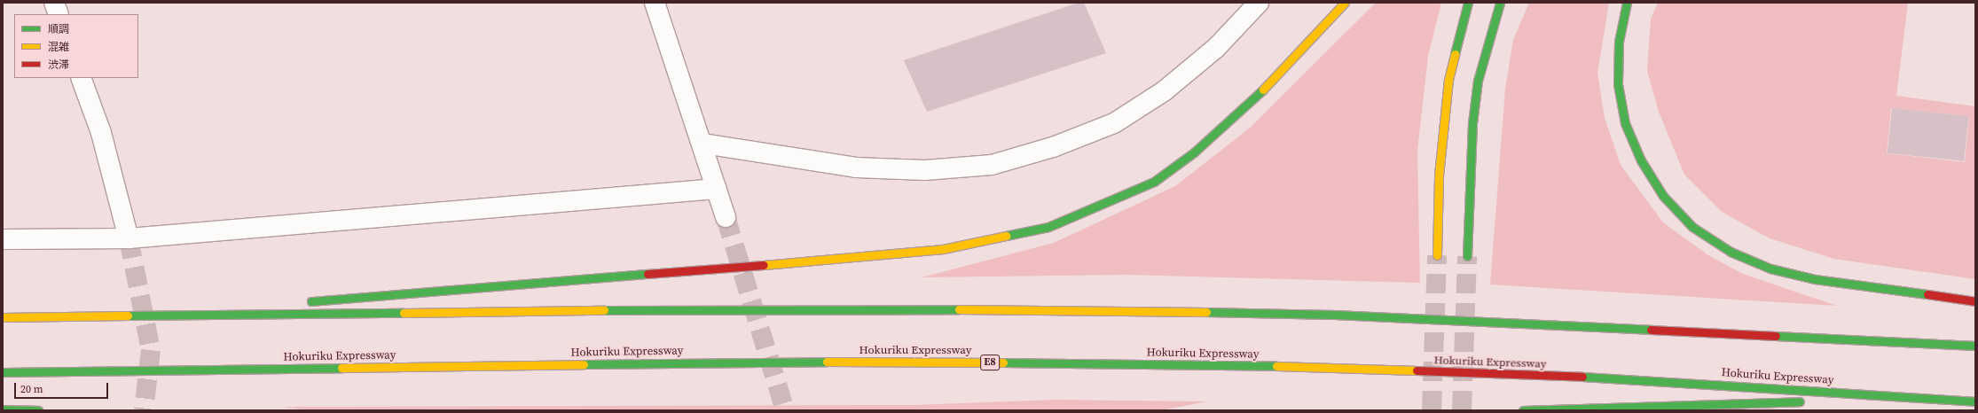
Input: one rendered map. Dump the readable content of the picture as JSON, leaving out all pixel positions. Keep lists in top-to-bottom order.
{
  "streets": {
    "highway": ["Hokuriku Expressway", "E8"]
  },
  "legend": ["順調", "混雑", "渋滞"],
  "scale_bar": "20 m"
}
